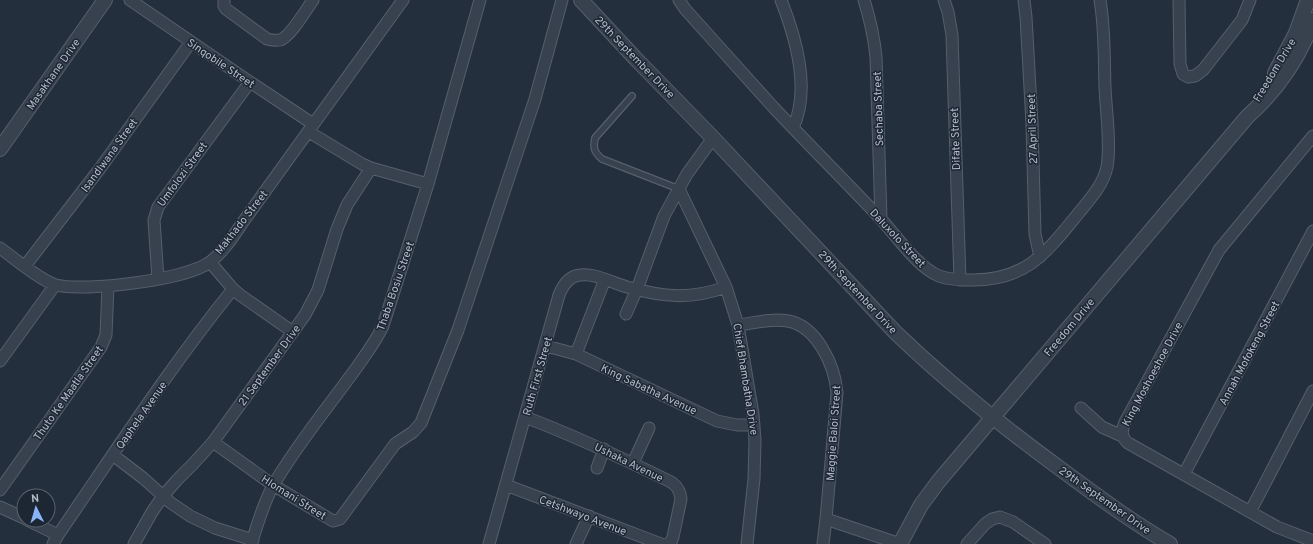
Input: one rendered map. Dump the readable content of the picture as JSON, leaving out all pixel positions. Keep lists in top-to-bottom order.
{
  "streets": {
    "street": [
      "29th September Drive",
      "Sinqobile Street",
      "Freedom Drive",
      "Masakhane Drive",
      "Sechaba Street",
      "27 April Street",
      "Difate Street",
      "Isandlwana Street",
      "Umfolozi Street",
      "Makhado Street",
      "Daluxolo Street",
      "Thaba Bosiu Street",
      "Annah Mofokeng Street",
      "21 September Drive",
      "King Moshoeshoe Drive",
      "Ruth First Street",
      "Chief Bhambatha Drive",
      "King Sabatha Avenue",
      "Thuto Ke Maatla Street",
      "Qaphela Avenue",
      "Maggie Baloi Street",
      "Ushaka Avenue",
      "Hlomani Street",
      "Cetshwayo Avenue"
    ]
  },
  "crossings": [
    ["29th September Drive", "Freedom Drive"],
    ["Sinqobile Street", "Isandlwana Street"],
    ["Sinqobile Street", "Umfolozi Street"],
    ["Sinqobile Street", "Makhado Street"],
    ["Sinqobile Street", "Thaba Bosiu Street"],
    ["Sinqobile Street", "21 September Drive"],
    ["Sechaba Street", "Daluxolo Street"],
    ["27 April Street", "Daluxolo Street"],
    ["Difate Street", "Daluxolo Street"],
    ["Isandlwana Street", "Makhado Street"],
    ["Umfolozi Street", "Makhado Street"],
    ["Makhado Street", "Thuto Ke Maatla Street"],
    ["Thaba Bosiu Street", "Hlomani Street"],
    ["Annah Mofokeng Street", "King Moshoeshoe Drive"],
    ["21 September Drive", "Hlomani Street"],
    ["Ruth First Street", "King Sabatha Avenue"],
    ["Ruth First Street", "Ushaka Avenue"],
    ["Ruth First Street", "Cetshwayo Avenue"],
    ["Chief Bhambatha Drive", "King Sabatha Avenue"],
    ["Chief Bhambatha Drive", "Maggie Baloi Street"],
    ["Ushaka Avenue", "Cetshwayo Avenue"]
  ],
  "north": "top"
}
